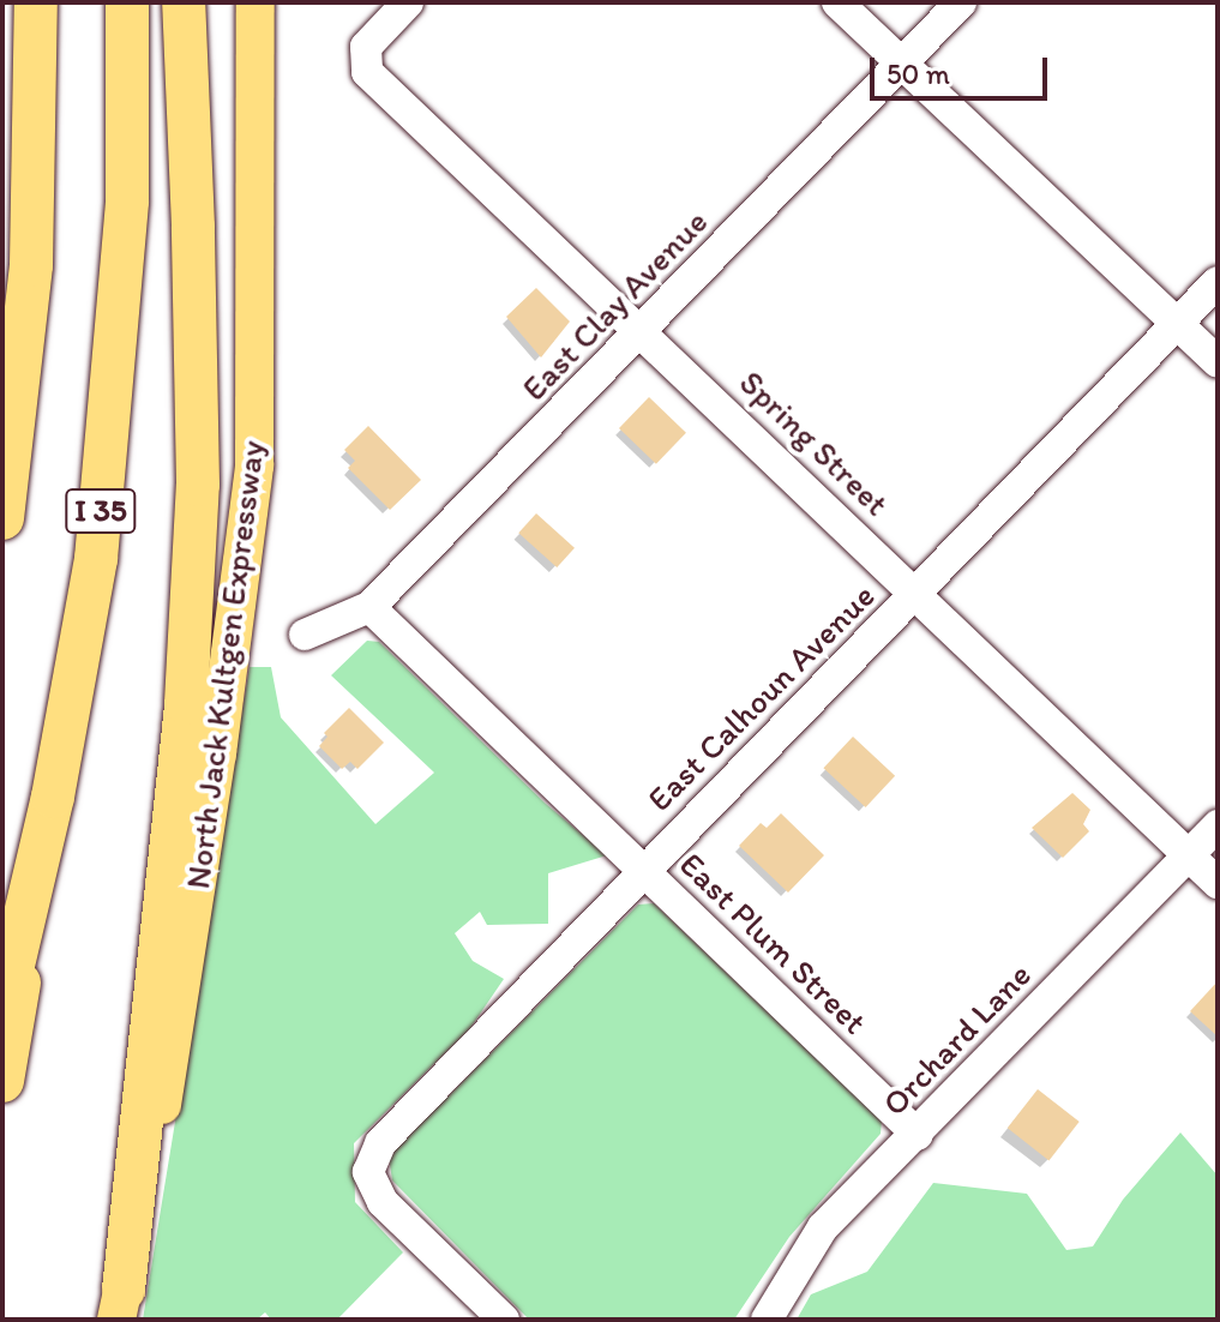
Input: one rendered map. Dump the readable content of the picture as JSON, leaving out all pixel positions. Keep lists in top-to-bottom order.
{
  "streets": {
    "highway": ["I 35"],
    "main road": ["North Jack Kultgen Expressway"],
    "street": [
      "East Clay Avenue",
      "Spring Street",
      "East Calhoun Avenue",
      "East Plum Street",
      "Orchard Lane"
    ]
  },
  "crossings": [
    ["East Clay Avenue", "Spring Street"],
    ["East Clay Avenue", "East Plum Street"],
    ["Spring Street", "East Calhoun Avenue"],
    ["Spring Street", "Orchard Lane"],
    ["East Calhoun Avenue", "East Plum Street"],
    ["East Plum Street", "Orchard Lane"]
  ],
  "scale_bar": "50 m"
}
